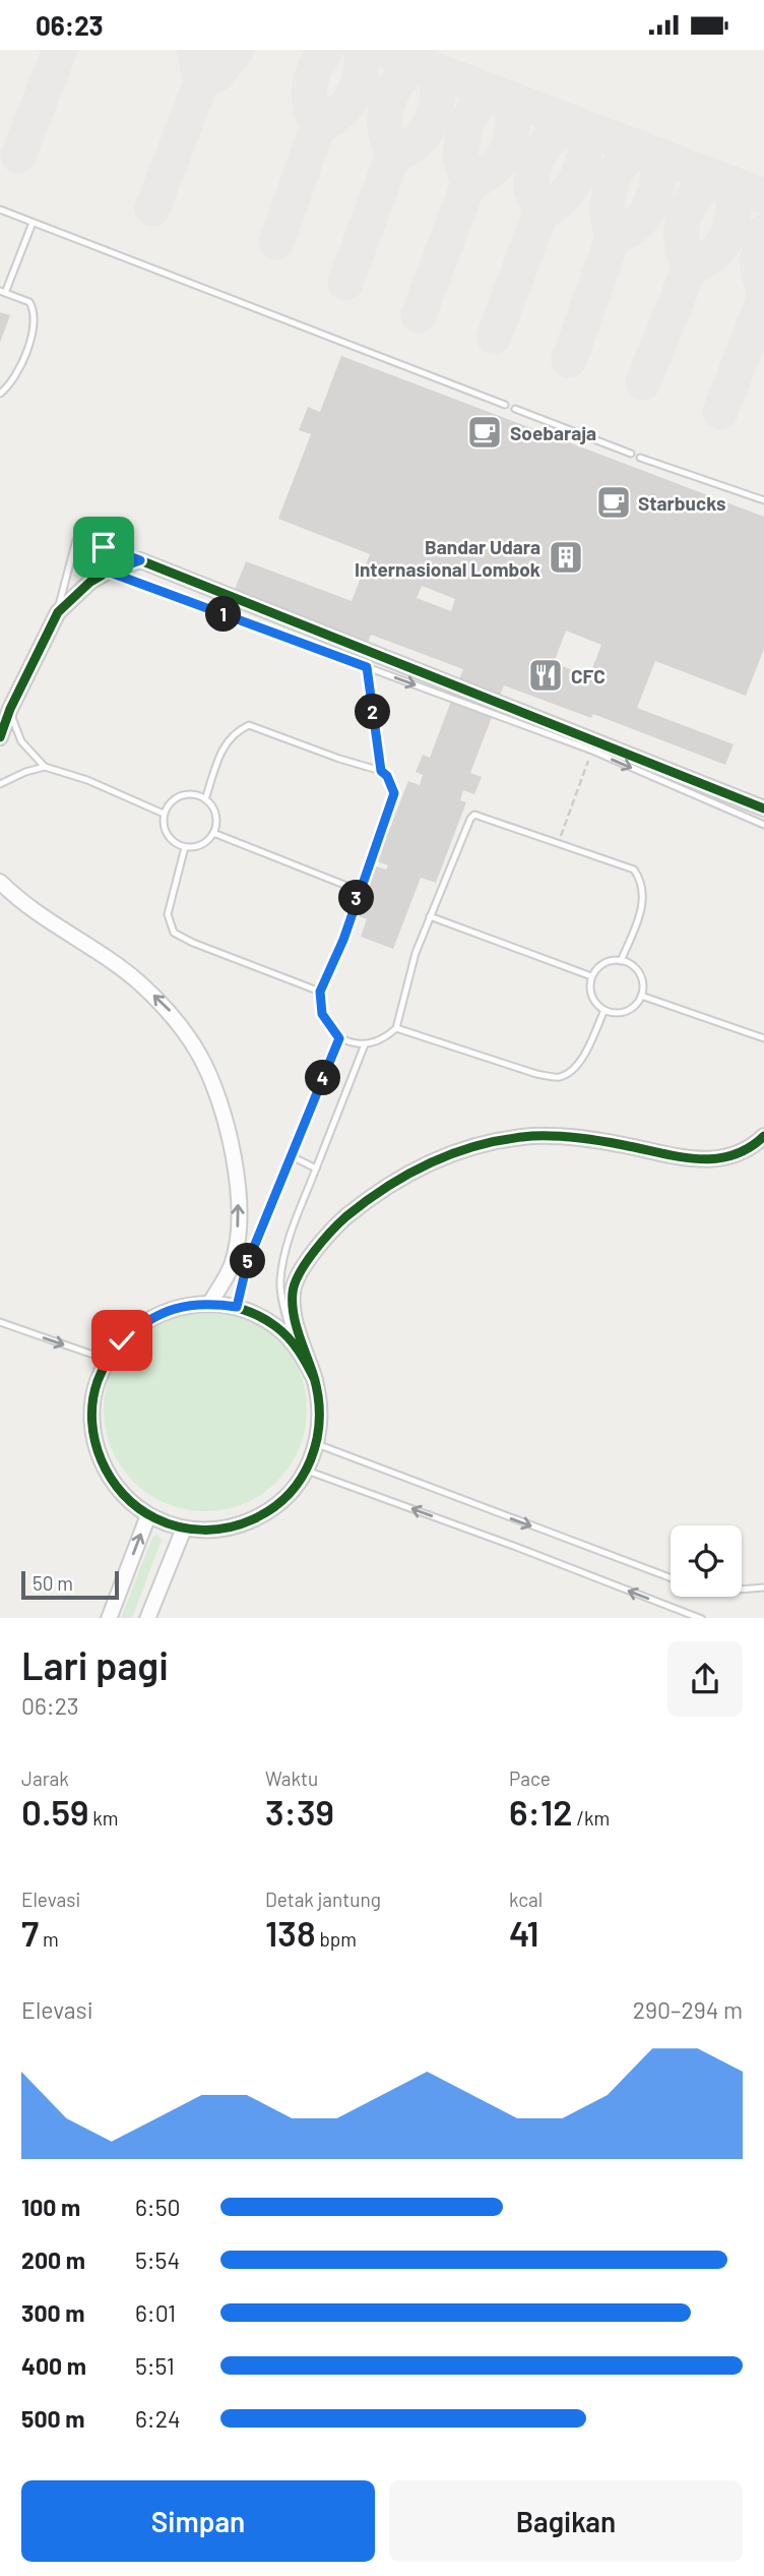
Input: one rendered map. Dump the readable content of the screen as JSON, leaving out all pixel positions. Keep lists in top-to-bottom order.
{
  "places": {
    "cafe": ["Soebaraja", "Starbucks"],
    "building": ["Bandar Udara Internasional Lombok"],
    "restaurant": ["CFC"]
  },
  "scale_bar": "50 m",
  "page": {
    "status": "06:23",
    "pins": [
      "1",
      "2",
      "3",
      "4",
      "5"
    ],
    "scale": "50 m",
    "heading": ["Lari pagi", "06:23"],
    "stats": [
      ["Jarak", "0.59 km"],
      ["Waktu", "3:39"],
      ["Pace", "6:12 /km"],
      ["Elevasi", "7 m"],
      ["Detak jantung", "138 bpm"],
      ["kcal", "41"]
    ],
    "chart": ["Elevasi", "290–294 m"],
    "list": [
      {
        "name": "100 m",
        "note": "6:50"
      },
      {
        "name": "200 m",
        "note": "5:54"
      },
      {
        "name": "300 m",
        "note": "6:01"
      },
      {
        "name": "400 m",
        "note": "5:51"
      },
      {
        "name": "500 m",
        "note": "6:24"
      }
    ],
    "buttons": ["Simpan", "Bagikan"]
  }
}
